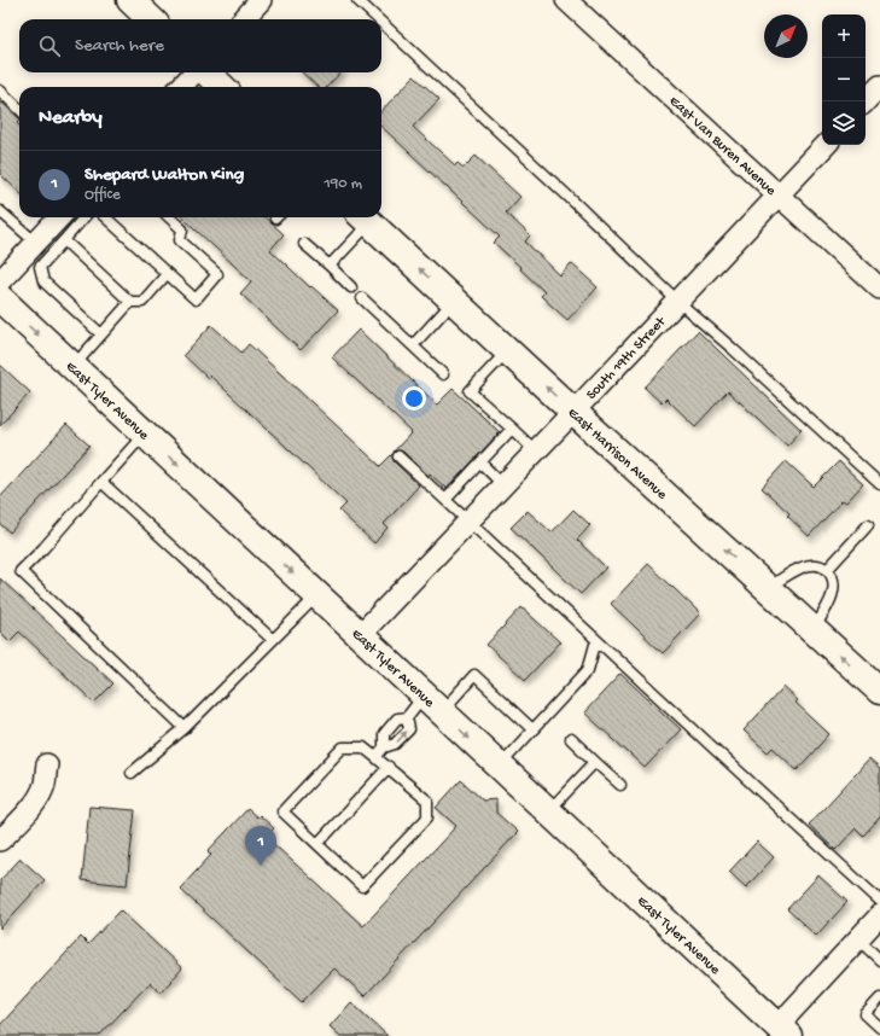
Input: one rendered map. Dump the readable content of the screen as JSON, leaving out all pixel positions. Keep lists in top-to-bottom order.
{
  "streets": {
    "main road": ["East Tyler Avenue", "East Harrison Avenue"],
    "street": ["East Van Buren Avenue", "South 19th Street"]
  },
  "crossings": [
    ["East Van Buren Avenue", "South 19th Street"],
    ["South 19th Street", "East Tyler Avenue"],
    ["South 19th Street", "East Harrison Avenue"]
  ],
  "one_way": ["East Tyler Avenue", "East Harrison Avenue"],
  "north": "top right",
  "page": {
    "map_buttons": ["+", "−"],
    "search": "Search here",
    "heading": "Nearby",
    "list": [
      {
        "mark": "1",
        "name": "Shepard Walton King",
        "note": "Office",
        "value": "190 m"
      }
    ],
    "pins": "1"
  }
}
